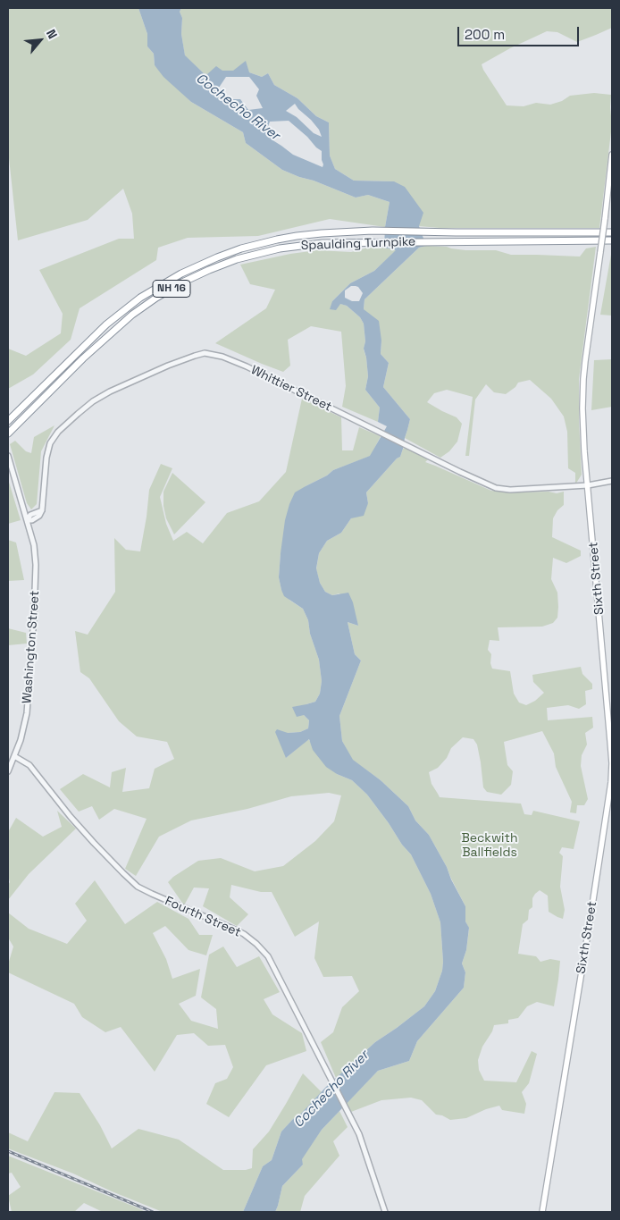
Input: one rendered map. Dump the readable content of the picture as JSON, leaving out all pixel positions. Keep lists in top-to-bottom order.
{
  "streets": {
    "highway": ["Spaulding Turnpike", "NH 16"],
    "main road": ["Sixth Street"],
    "street": ["Whittier Street", "Washington Street", "Fourth Street"]
  },
  "crossings": [
    ["Whittier Street", "Sixth Street"],
    ["Whittier Street", "Washington Street"],
    ["Washington Street", "Fourth Street"]
  ],
  "water": ["Cochecho River"],
  "parks": ["Beckwith Ballfields"],
  "scale_bar": "200 m",
  "north": "top right"
}
